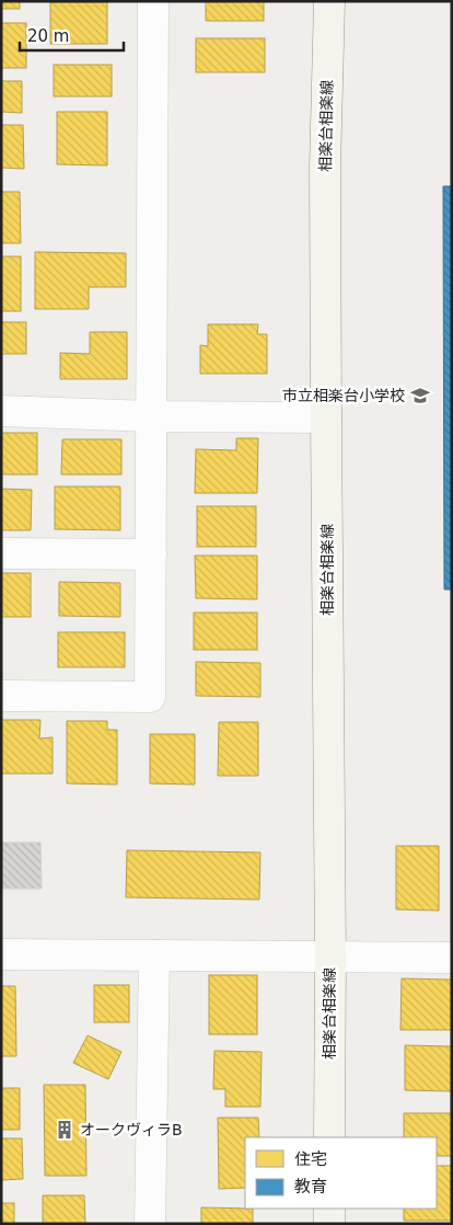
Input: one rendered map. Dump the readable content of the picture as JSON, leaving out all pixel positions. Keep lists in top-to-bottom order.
{
  "streets": {
    "main road": ["相楽台相楽線"]
  },
  "places": {
    "school or university": ["市立相楽台小学校"],
    "building": ["オークヴィラB"]
  },
  "legend": ["住宅", "教育"],
  "scale_bar": "20 m"
}
